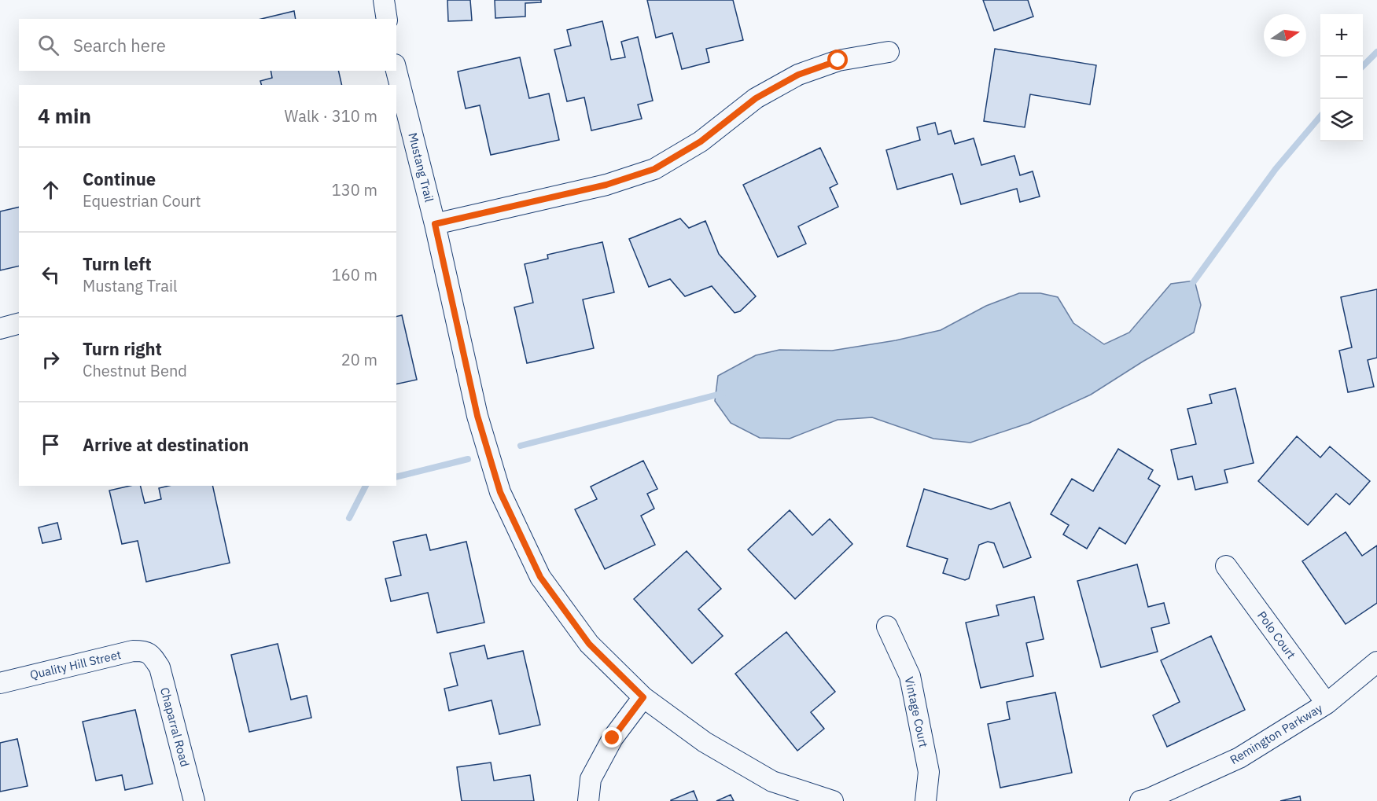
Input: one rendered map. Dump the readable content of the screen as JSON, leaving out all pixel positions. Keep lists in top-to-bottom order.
{
  "streets": {
    "street": [
      "Mustang Trail",
      "Polo Court",
      "Quality Hill Street",
      "Vintage Court",
      "Chaparral Road",
      "Remington Parkway"
    ]
  },
  "crossings": [
    ["Polo Court", "Remington Parkway"],
    ["Quality Hill Street", "Chaparral Road"]
  ],
  "north": "right",
  "page": {
    "map_buttons": ["+", "−"],
    "search": "Search here",
    "heading": ["4 min", "Walk · 310 m"],
    "list": [
      ["Continue", "Equestrian Court", "130 m"],
      ["Turn left", "Mustang Trail", "160 m"],
      ["Turn right", "Chestnut Bend", "20 m"],
      "Arrive at destination"
    ]
  }
}
